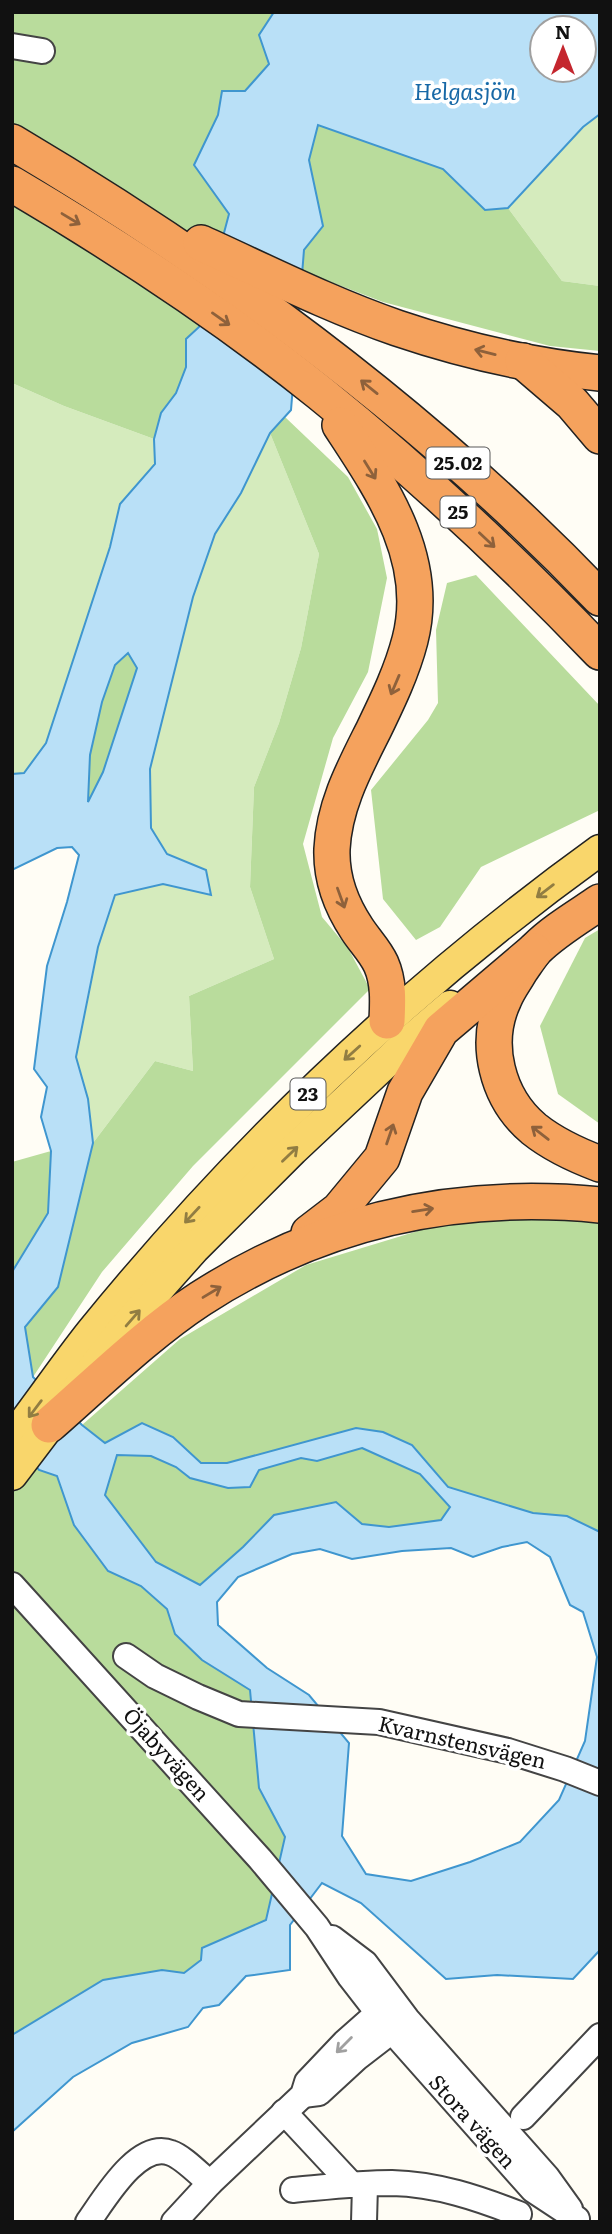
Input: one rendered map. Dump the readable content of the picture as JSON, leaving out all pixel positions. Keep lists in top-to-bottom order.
{
  "streets": {
    "highway": ["25.02", "25"],
    "main road": ["23"],
    "street": ["Kvarnstensvägen", "Öjabyvägen", "Stora vägen"]
  },
  "crossings": [
    ["Öjabyvägen", "Stora vägen"]
  ],
  "water": ["Helgasjön"],
  "north": "top"
}
